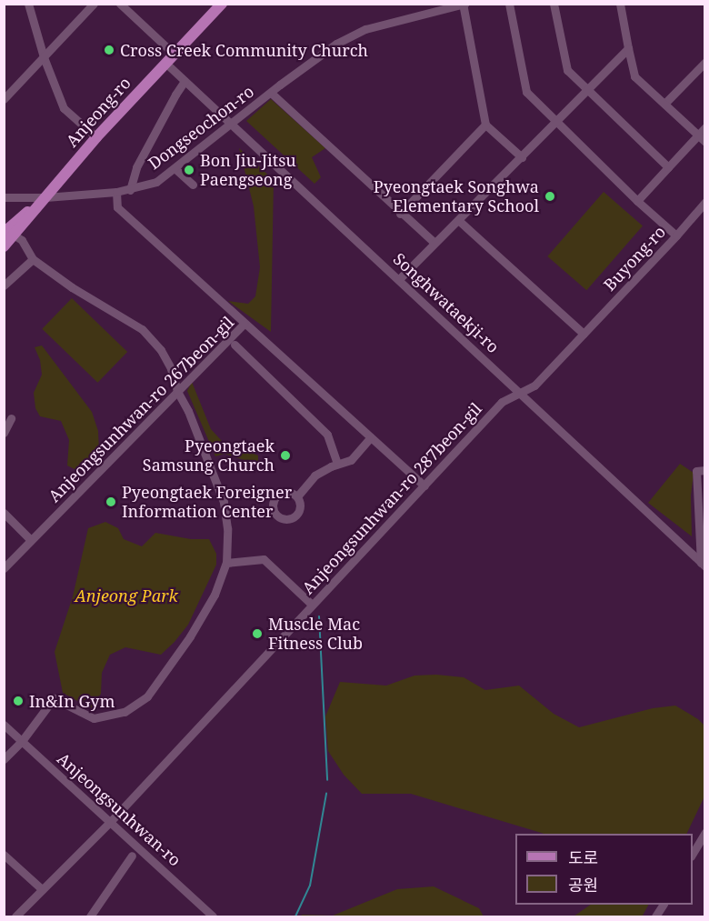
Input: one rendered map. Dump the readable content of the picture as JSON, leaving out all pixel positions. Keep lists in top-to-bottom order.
{
  "streets": {
    "main road": ["Anjeong-ro"],
    "street": [
      "Dongseochon-ro",
      "Buyong-ro",
      "Songhwataekji-ro",
      "Anjeongsunhwan-ro 267beon-gil",
      "Anjeongsunhwan-ro 287beon-gil",
      "Anjeongsunhwan-ro"
    ]
  },
  "crossings": [
    ["Anjeong-ro", "Dongseochon-ro"],
    ["Anjeong-ro", "Songhwataekji-ro"],
    ["Dongseochon-ro", "Songhwataekji-ro"],
    ["Buyong-ro", "Songhwataekji-ro"],
    ["Buyong-ro", "Anjeongsunhwan-ro 287beon-gil"],
    ["Songhwataekji-ro", "Anjeongsunhwan-ro 287beon-gil"],
    ["Anjeongsunhwan-ro 267beon-gil", "Anjeongsunhwan-ro 287beon-gil"],
    ["Anjeongsunhwan-ro 287beon-gil", "Anjeongsunhwan-ro"]
  ],
  "parks": ["Anjeong Park"],
  "places": [
    "Cross Creek Community Church",
    "Bon Jiu-Jitsu Paengseong",
    "Pyeongtaek Songhwa Elementary School",
    "Pyeongtaek Samsung Church",
    "Pyeongtaek Foreigner Information Center",
    "Muscle Mac Fitness Club",
    "In&In Gym"
  ],
  "legend": ["도로", "공원"]
}
